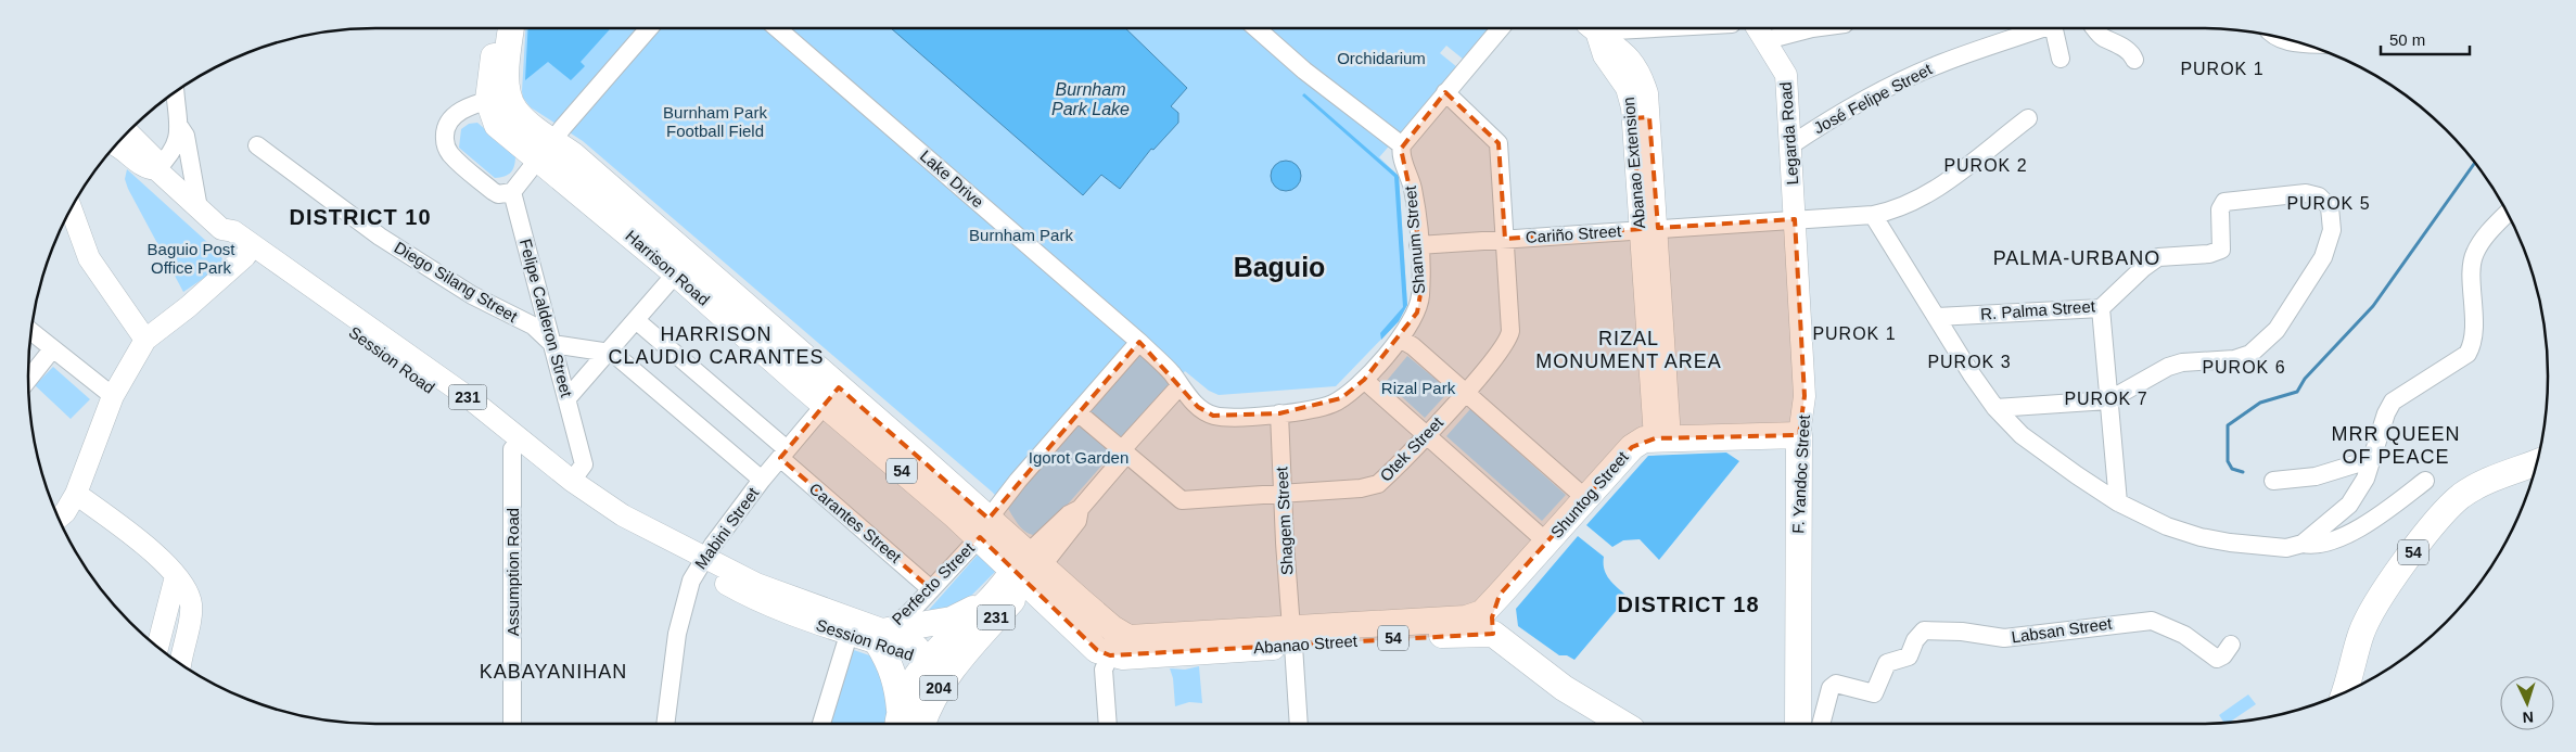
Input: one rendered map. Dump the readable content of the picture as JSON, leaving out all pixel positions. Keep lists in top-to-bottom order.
{
  "streets": {
    "highway": [
      "Harrison Road",
      "231",
      "54",
      "F. Yandoc Street",
      "Shuntog Street",
      "Abanao Street",
      "204"
    ],
    "main road": ["Legarda Road", "Abanao Extension", "Session Road"],
    "street": [
      "José Felipe Street",
      "Lake Drive",
      "Cariño Street",
      "Shanum Street",
      "Diego Silang Street",
      "R. Palma Street",
      "Felipe Calderon Street",
      "Otek Street",
      "Shagem Street",
      "Carantes Street",
      "Mabini Street",
      "Assumption Road",
      "Perfecto Street",
      "Labsan Street"
    ]
  },
  "crossings": [
    ["José Felipe Street", "Legarda Road"],
    ["Legarda Road", "Cariño Street"],
    ["Legarda Road", "F. Yandoc Street"],
    ["Abanao Extension", "Cariño Street"],
    ["Abanao Extension", "Shuntog Street"],
    ["Lake Drive", "Shanum Street"],
    ["Lake Drive", "Perfecto Street"],
    ["Cariño Street", "Shanum Street"],
    ["Cariño Street", "Otek Street"],
    ["Cariño Street", "F. Yandoc Street"],
    ["Shanum Street", "Shagem Street"],
    ["Harrison Road", "231"],
    ["Harrison Road", "54"],
    ["Harrison Road", "Mabini Street"],
    ["Harrison Road", "Perfecto Street"],
    ["Harrison Road", "Abanao Street"],
    ["Diego Silang Street", "Felipe Calderon Street"],
    ["Felipe Calderon Street", "Session Road"],
    ["Session Road", "231"],
    ["Session Road", "Mabini Street"],
    ["Session Road", "Assumption Road"],
    ["Session Road", "Perfecto Street"],
    ["Session Road", "204"],
    ["231", "54"],
    ["231", "Abanao Street"],
    ["231", "204"],
    ["Otek Street", "Shagem Street"],
    ["Otek Street", "Perfecto Street"],
    ["54", "Abanao Street"],
    ["F. Yandoc Street", "Shuntog Street"],
    ["Shuntog Street", "Abanao Street"],
    ["Shagem Street", "Abanao Street"],
    ["Carantes Street", "Mabini Street"],
    ["Carantes Street", "Perfecto Street"]
  ],
  "districts": [
    "PUROK 1",
    "PUROK 2",
    "PUROK 5",
    "DISTRICT 10",
    "PALMA-URBANO",
    "Baguio",
    "PUROK 1",
    "HARRISON CLAUDIO CARANTES",
    "RIZAL MONUMENT AREA",
    "PUROK 3",
    "PUROK 6",
    "PUROK 7",
    "MRR QUEEN OF PEACE",
    "DISTRICT 18",
    "KABAYANIHAN"
  ],
  "water": ["Burnham Park Lake"],
  "parks": [
    "Orchidarium",
    "Burnham Park Football Field",
    "Burnham Park",
    "Baguio Post Office Park",
    "Rizal Park",
    "Igorot Garden"
  ],
  "scale_bar": "50 m",
  "north": "bottom"
}
